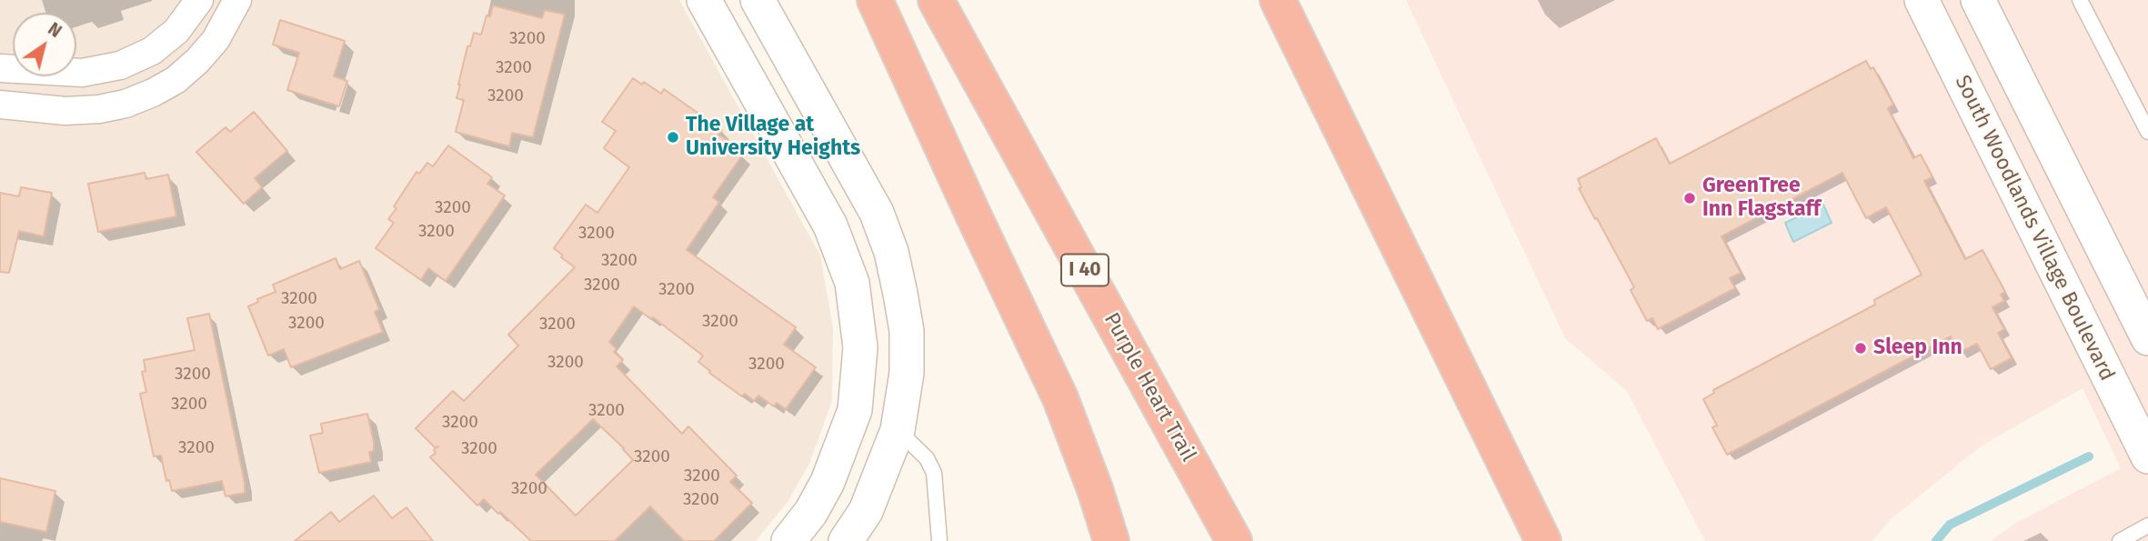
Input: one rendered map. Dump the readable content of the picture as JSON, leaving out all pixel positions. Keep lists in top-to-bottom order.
{
  "streets": {
    "highway": ["I 40", "Purple Heart Trail"],
    "street": ["South Woodlands Village Boulevard"]
  },
  "places": ["The Village at University Heights", "GreenTree Inn Flagstaff", "Sleep Inn"],
  "house_numbers": [
    "3200",
    "3200",
    "3200",
    "3200",
    "3200",
    "3200",
    "3200",
    "3200",
    "3200",
    "3200",
    "3200",
    "3200",
    "3200",
    "3200",
    "3200",
    "3200",
    "3200",
    "3200",
    "3200",
    "3200",
    "3200",
    "3200",
    "3200",
    "3200",
    "3200"
  ],
  "north": "top right"
}
